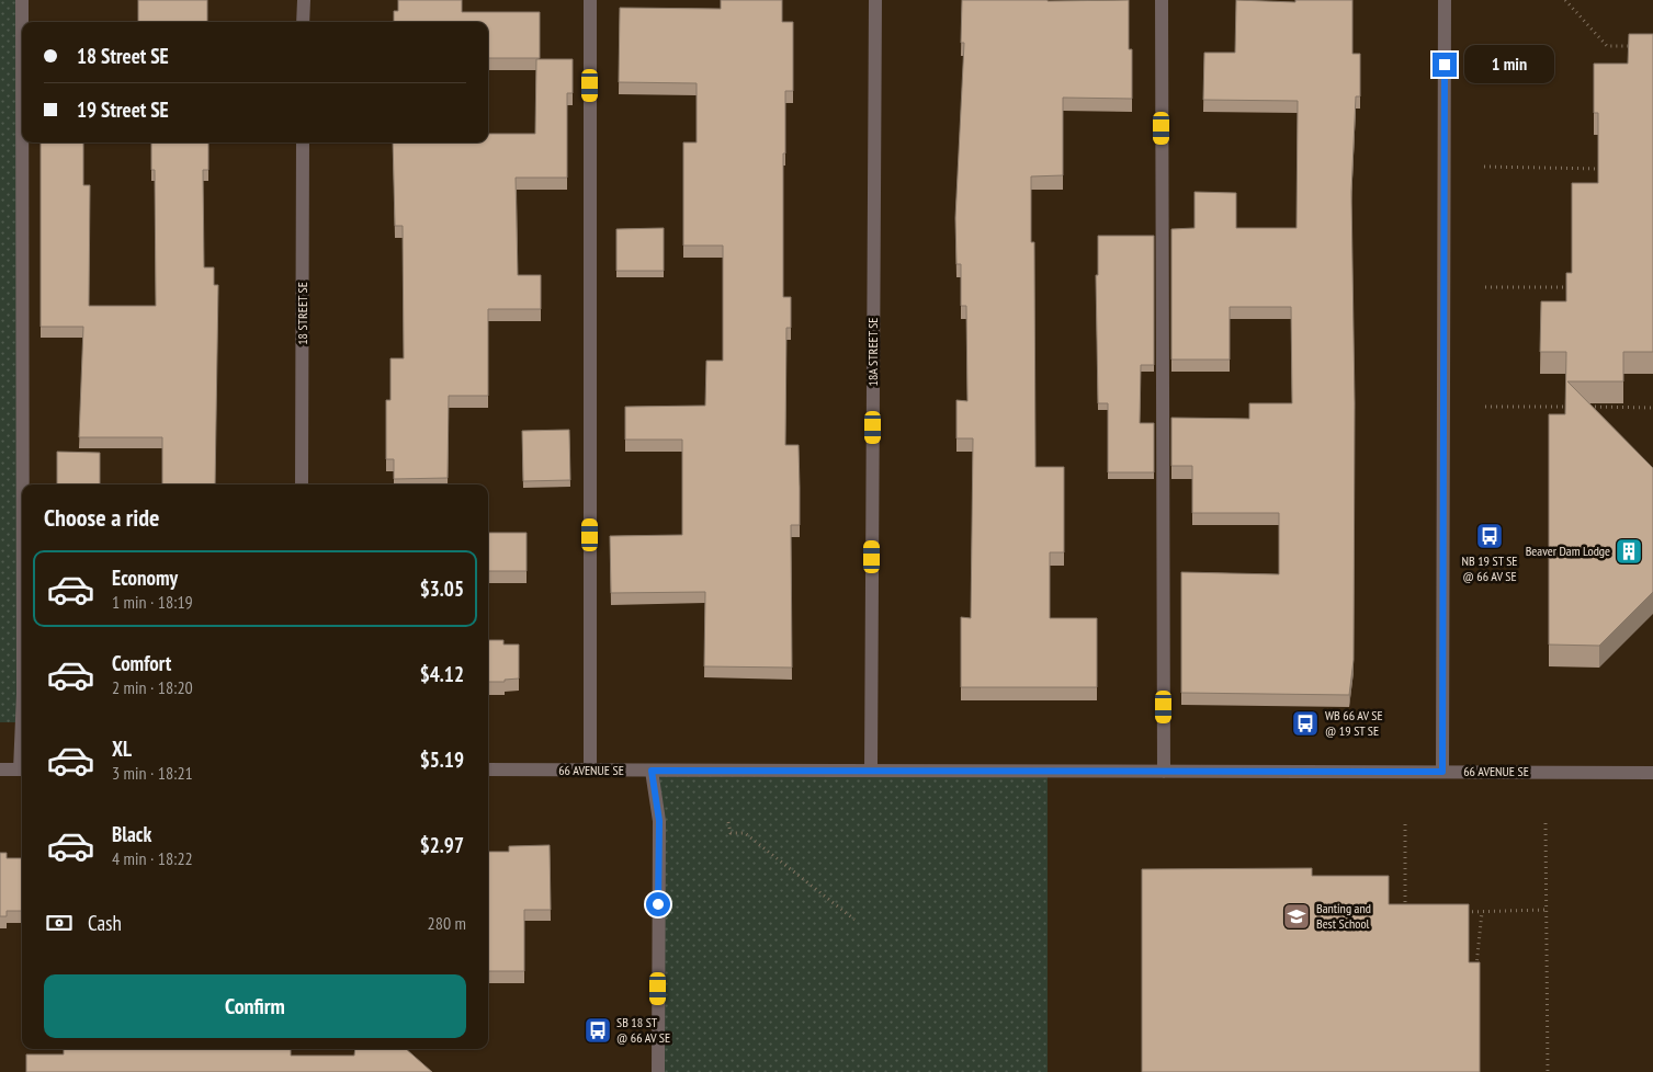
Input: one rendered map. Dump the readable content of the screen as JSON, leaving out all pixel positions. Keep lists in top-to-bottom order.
{
  "streets": {
    "street": ["18 STREET SE", "18A STREET SE", "66 AVENUE SE"]
  },
  "crossings": [
    ["18A STREET SE", "66 AVENUE SE"]
  ],
  "places": {
    "bus stop": ["NB 19 ST SE @ 66 AV SE", "WB 66 AV SE @ 19 ST SE", "SB 18 ST @ 66 AV SE"],
    "building": ["Beaver Dam Lodge"],
    "school or university": ["Banting and Best School"]
  },
  "page": {
    "banner": ["18 Street SE", "19 Street SE"],
    "bubble": "1 min",
    "heading": "Choose a ride",
    "list": [
      {
        "name": "Economy",
        "note": "1 min · 18:19",
        "value": "$3.05"
      },
      {
        "name": "Comfort",
        "note": "2 min · 18:20",
        "value": "$4.12"
      },
      {
        "name": "XL",
        "note": "3 min · 18:21",
        "value": "$5.19"
      },
      {
        "name": "Black",
        "note": "4 min · 18:22",
        "value": "$2.97"
      }
    ],
    "pay": ["Cash", "280 m"],
    "buttons": "Confirm"
  }
}
